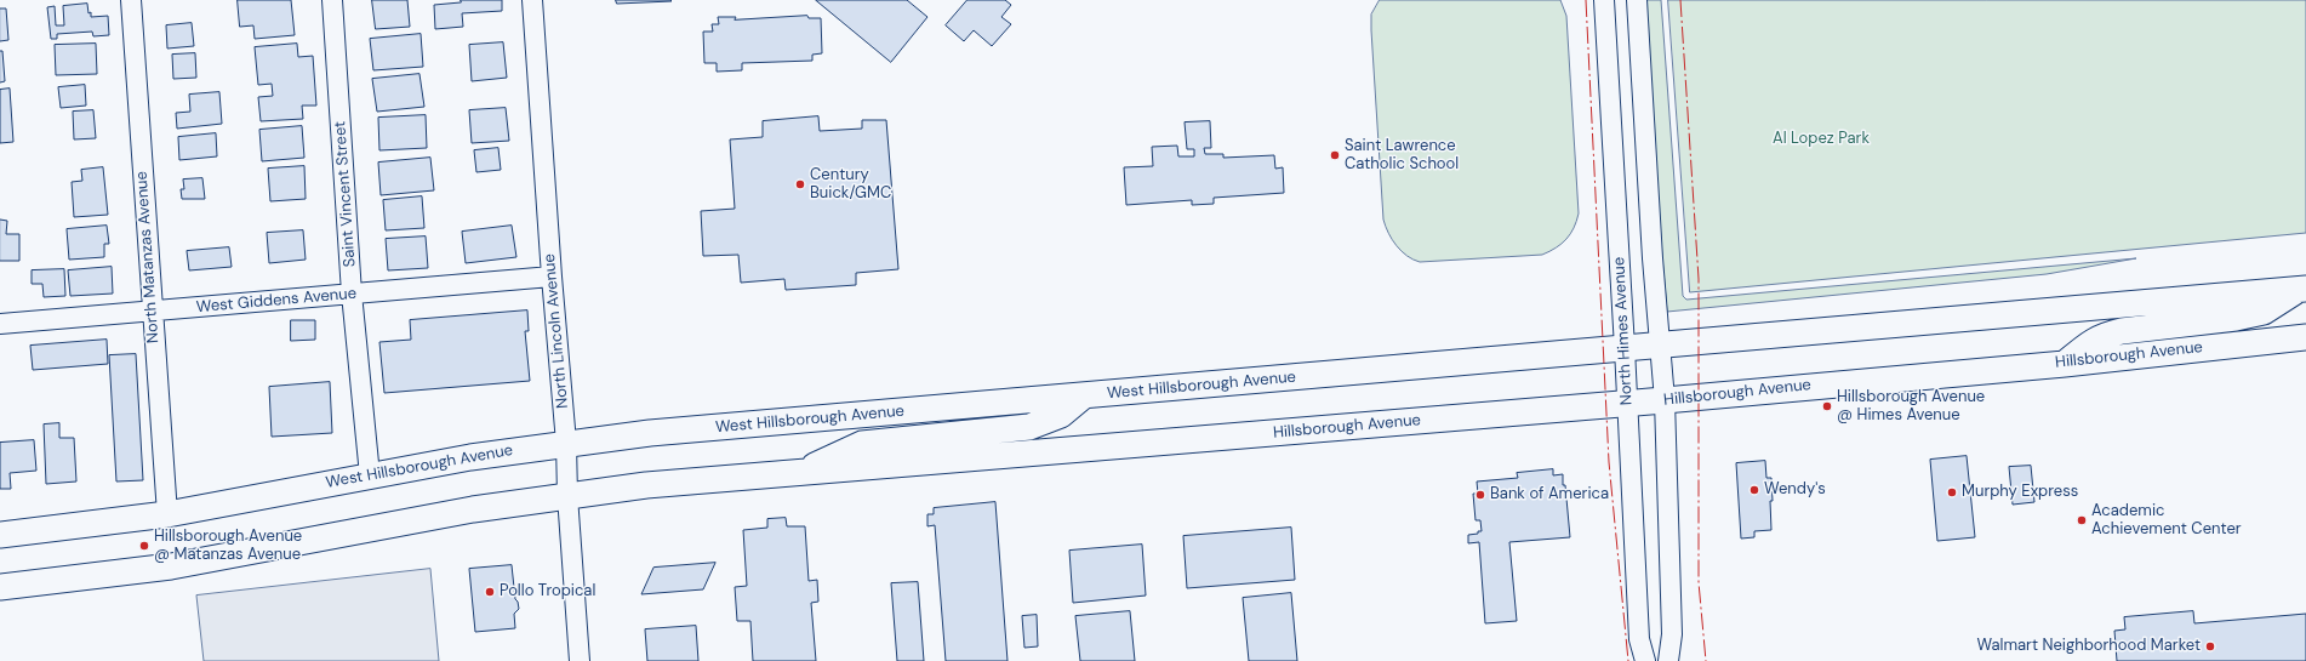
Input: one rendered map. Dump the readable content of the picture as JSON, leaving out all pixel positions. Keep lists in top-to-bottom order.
{
  "streets": {
    "main road": ["Hillsborough Avenue", "West Hillsborough Avenue"],
    "street": [
      "Saint Vincent Street",
      "North Matanzas Avenue",
      "West Giddens Avenue",
      "North Lincoln Avenue",
      "North Himes Avenue"
    ]
  },
  "crossings": [
    ["Saint Vincent Street", "West Giddens Avenue"],
    ["Saint Vincent Street", "West Hillsborough Avenue"],
    ["North Matanzas Avenue", "West Giddens Avenue"],
    ["North Matanzas Avenue", "West Hillsborough Avenue"],
    ["West Giddens Avenue", "North Lincoln Avenue"],
    ["North Lincoln Avenue", "West Hillsborough Avenue"],
    ["North Himes Avenue", "Hillsborough Avenue"],
    ["North Himes Avenue", "West Hillsborough Avenue"]
  ],
  "parks": ["Al Lopez Park"],
  "places": [
    "Saint Lawrence Catholic School",
    "Century Buick/GMC",
    "Hillsborough Avenue @ Himes Avenue",
    "Wendy's",
    "Murphy Express",
    "Bank of America",
    "Academic Achievement Center",
    "Hillsborough Avenue @ Matanzas Avenue",
    "Pollo Tropical",
    "Walmart Neighborhood Market"
  ]
}
